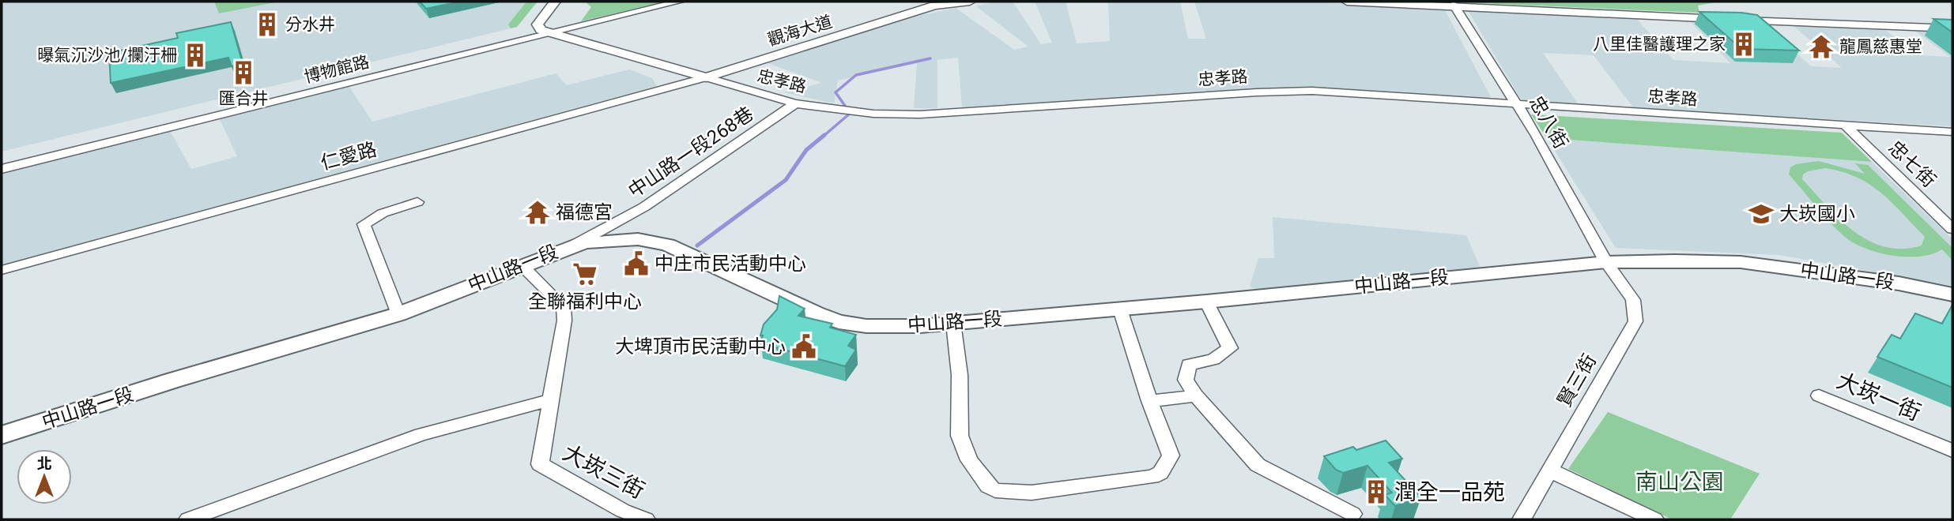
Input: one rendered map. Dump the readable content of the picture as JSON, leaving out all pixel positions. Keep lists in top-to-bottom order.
{
  "streets": {
    "main road": ["中山路一段"],
    "street": [
      "觀海大道",
      "博物館路",
      "忠孝路",
      "忠八街",
      "中山路一段268巷",
      "仁愛路",
      "忠七街",
      "賢三街",
      "大崁一街",
      "大崁三街"
    ]
  },
  "crossings": [
    ["觀海大道", "忠孝路"],
    ["觀海大道", "仁愛路"],
    ["博物館路", "忠孝路"],
    ["忠孝路", "忠八街"],
    ["忠孝路", "中山路一段268巷"],
    ["忠孝路", "仁愛路"],
    ["忠孝路", "忠七街"],
    ["忠八街", "中山路一段"],
    ["忠八街", "賢三街"],
    ["中山路一段268巷", "中山路一段"],
    ["中山路一段", "賢三街"]
  ],
  "parks": ["南山公園"],
  "places": {
    "building": [
      "分水井",
      "八里佳醫護理之家",
      "曝氣沉沙池/攔汙柵",
      "匯合井",
      "潤全一品苑"
    ],
    "temple": ["龍鳳慈惠堂", "福德宮"],
    "school or university": ["大崁國小"],
    "public building": ["中庄市民活動中心", "大埤頂市民活動中心"],
    "supermarket": ["全聯福利中心"]
  },
  "north": "top"
}
